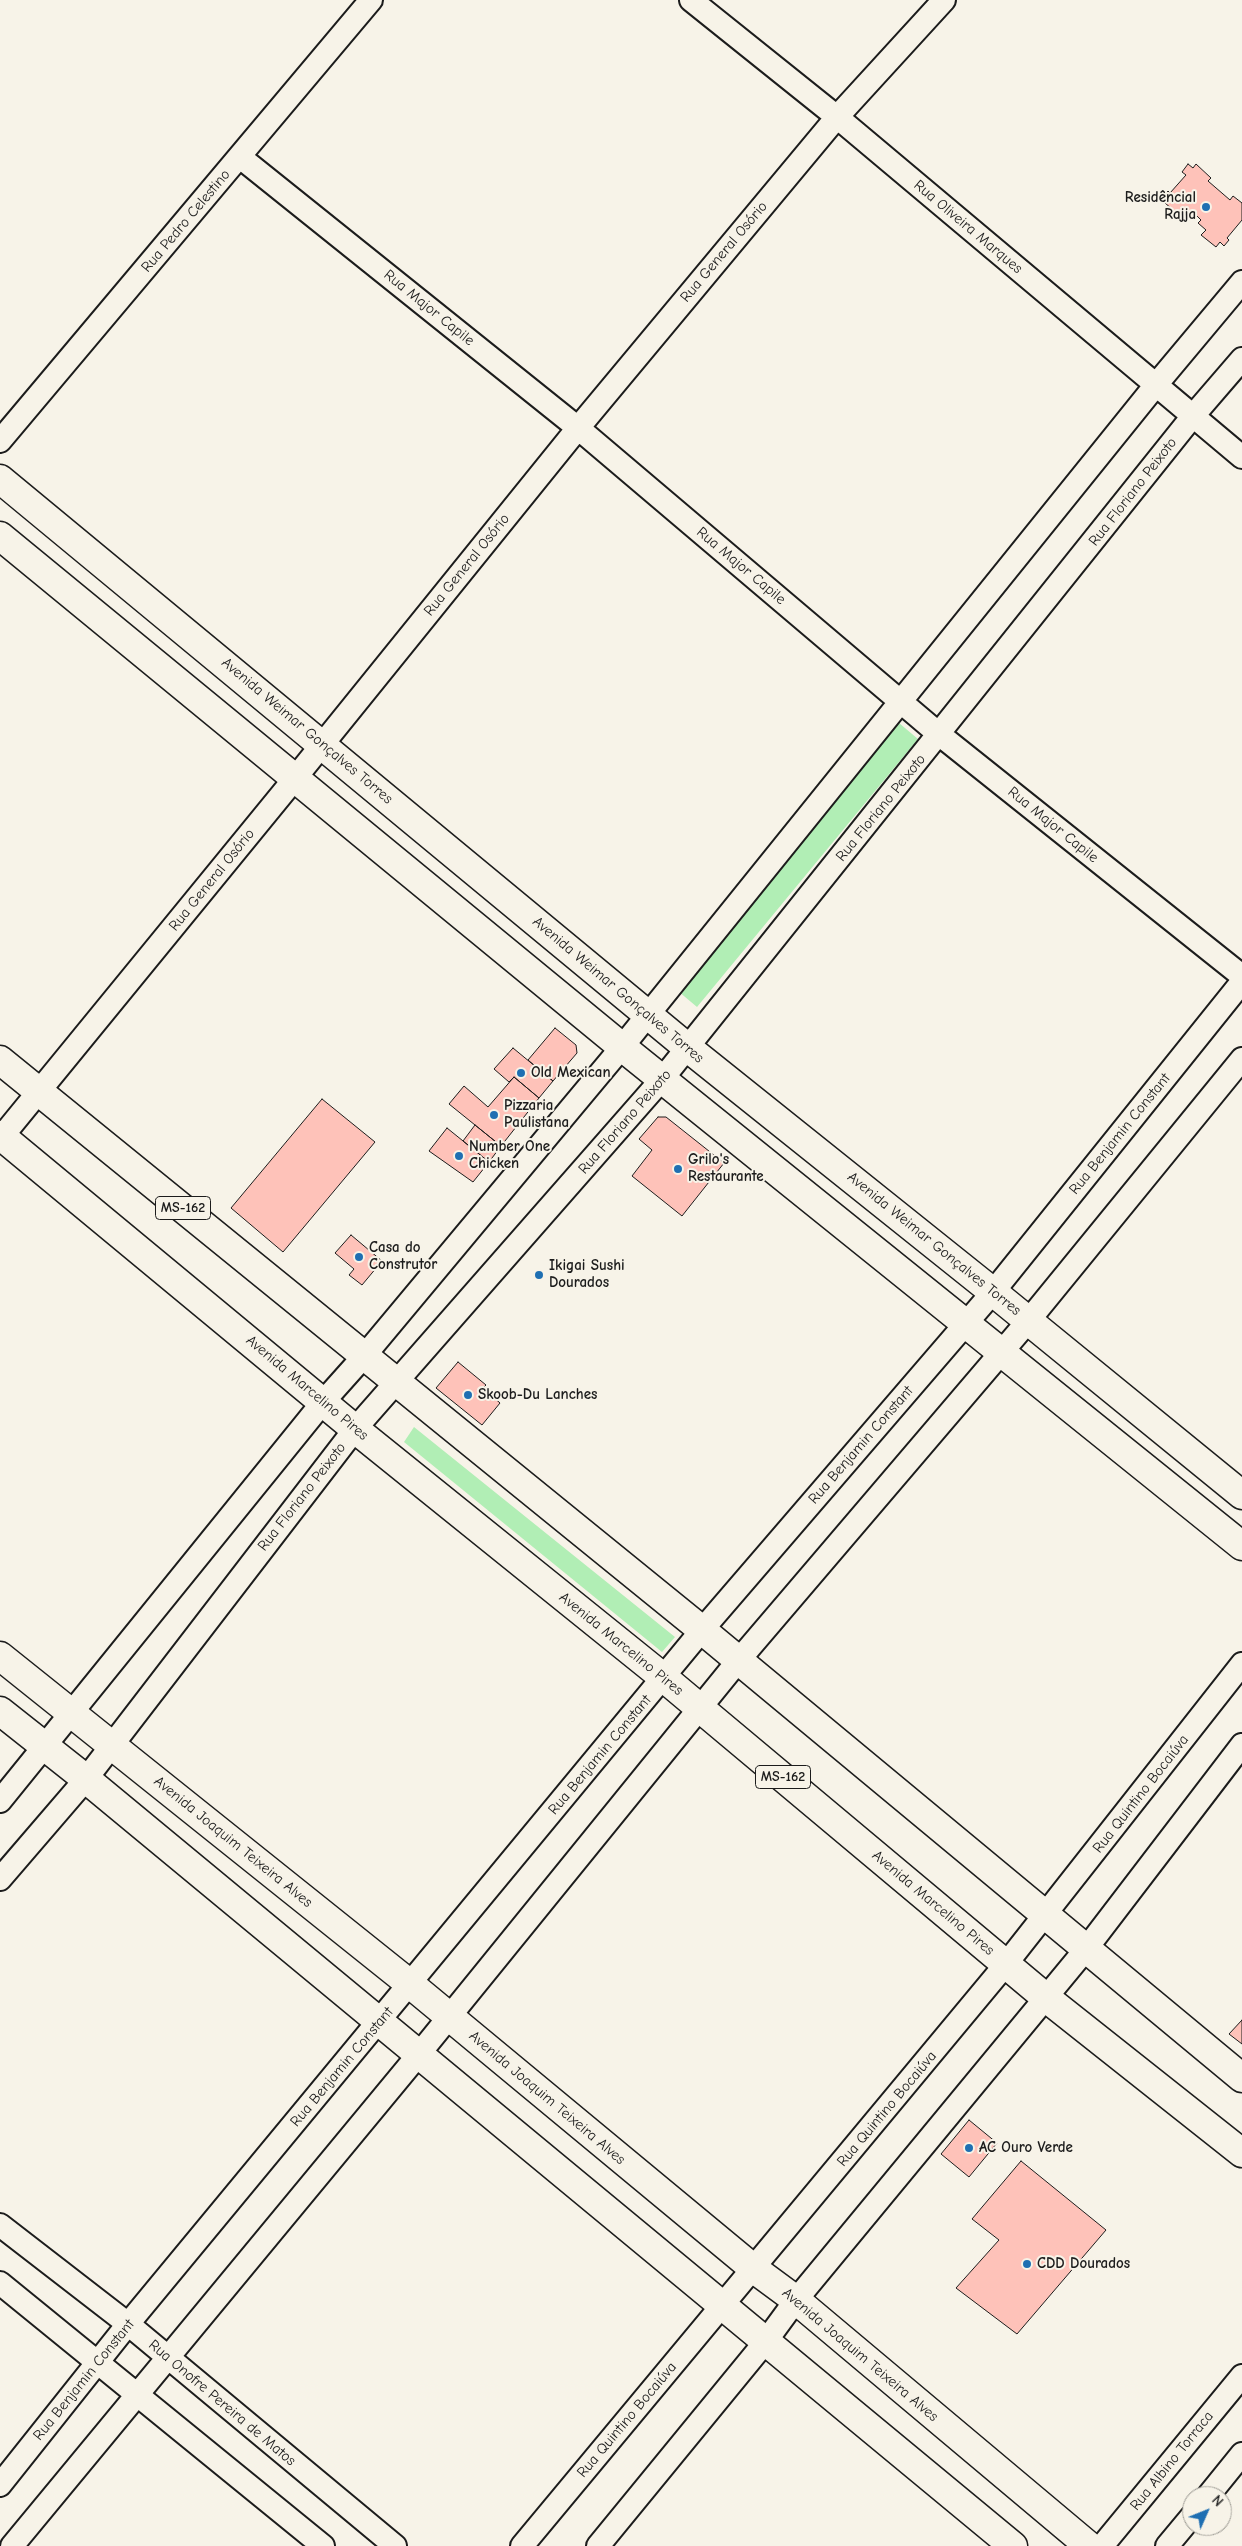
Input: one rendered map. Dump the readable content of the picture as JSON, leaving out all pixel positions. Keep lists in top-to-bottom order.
{
  "streets": {
    "main road": [
      "Avenida Weimar Gonçalves Torres",
      "MS-162",
      "Avenida Marcelino Pires",
      "Avenida Joaquim Teixeira Alves"
    ],
    "street": [
      "Rua Pedro Celestino",
      "Rua Oliveira Marques",
      "Rua General Osório",
      "Rua Major Capile",
      "Rua Floriano Peixoto",
      "Rua Benjamin Constant",
      "Rua Quintino Bocaiúva",
      "Rua Onofre Pereira de Matos",
      "Rua Albino Torraca"
    ]
  },
  "crossings": [
    ["Rua Pedro Celestino", "Rua Major Capile"],
    ["Rua Oliveira Marques", "Rua General Osório"],
    ["Rua Oliveira Marques", "Rua Floriano Peixoto"],
    ["Rua General Osório", "Rua Major Capile"],
    ["Rua General Osório", "Avenida Weimar Gonçalves Torres"],
    ["Rua General Osório", "MS-162"],
    ["Rua General Osório", "Avenida Marcelino Pires"],
    ["Rua Major Capile", "Rua Floriano Peixoto"],
    ["Rua Floriano Peixoto", "Avenida Weimar Gonçalves Torres"],
    ["Rua Floriano Peixoto", "MS-162"],
    ["Rua Floriano Peixoto", "Avenida Marcelino Pires"],
    ["Rua Floriano Peixoto", "Avenida Joaquim Teixeira Alves"],
    ["Avenida Weimar Gonçalves Torres", "Rua Benjamin Constant"],
    ["Rua Benjamin Constant", "MS-162"],
    ["Rua Benjamin Constant", "Avenida Marcelino Pires"],
    ["Rua Benjamin Constant", "Avenida Joaquim Teixeira Alves"],
    ["Rua Benjamin Constant", "Rua Onofre Pereira de Matos"],
    ["MS-162", "Rua Quintino Bocaiúva"],
    ["Avenida Marcelino Pires", "Rua Quintino Bocaiúva"],
    ["Rua Quintino Bocaiúva", "Avenida Joaquim Teixeira Alves"]
  ],
  "places": [
    "Residêncial Rajja",
    "Old Mexican",
    "Pizzaria Paulistana",
    "Number One Chicken",
    "Grilo's Restaurante",
    "Casa do Construtor",
    "Ikigai Sushi Dourados",
    "Skoob-Du Lanches",
    "AC Ouro Verde",
    "CDD Dourados"
  ],
  "north": "top right"
}
